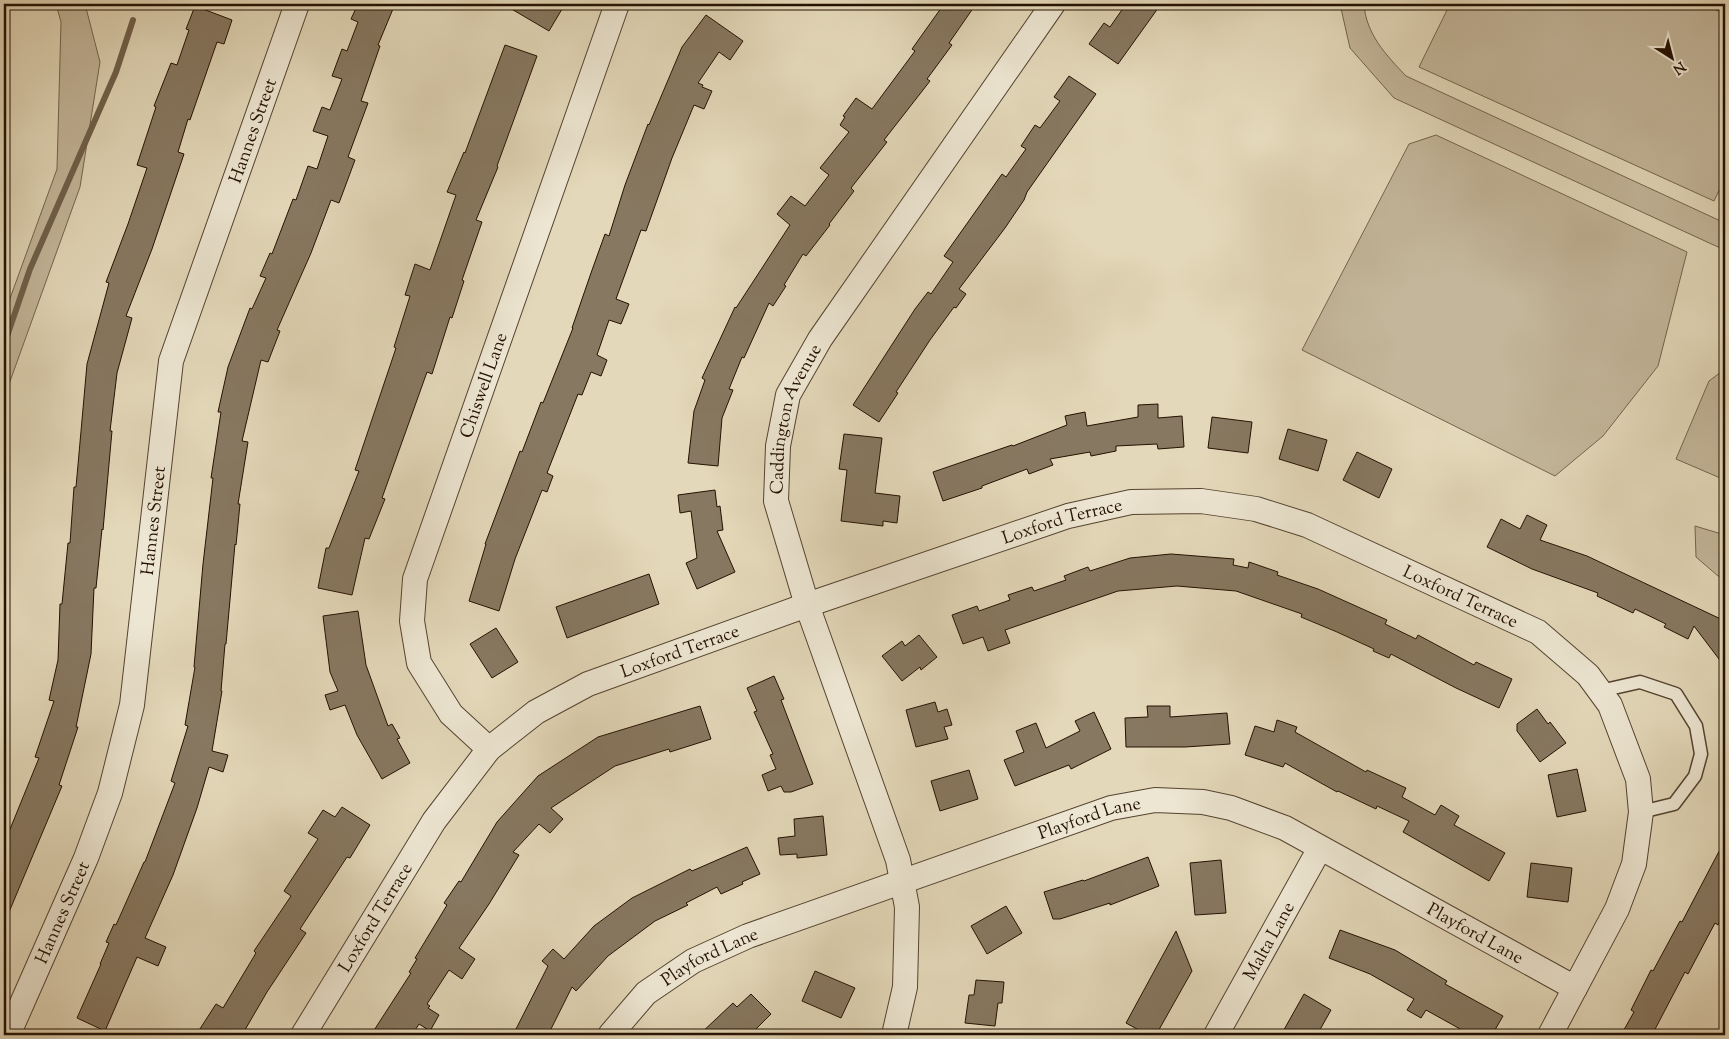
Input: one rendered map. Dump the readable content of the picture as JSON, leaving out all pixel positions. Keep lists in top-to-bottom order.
{
  "streets": {
    "street": [
      "Hannes Street",
      "Chiswell Lane",
      "Caddington Avenue",
      "Loxford Terrace",
      "Playford Lane",
      "Malta Lane"
    ]
  },
  "crossings": [
    ["Chiswell Lane", "Loxford Terrace"],
    ["Caddington Avenue", "Loxford Terrace"],
    ["Caddington Avenue", "Playford Lane"],
    ["Loxford Terrace", "Playford Lane"],
    ["Playford Lane", "Malta Lane"]
  ],
  "north": "bottom right"
}
